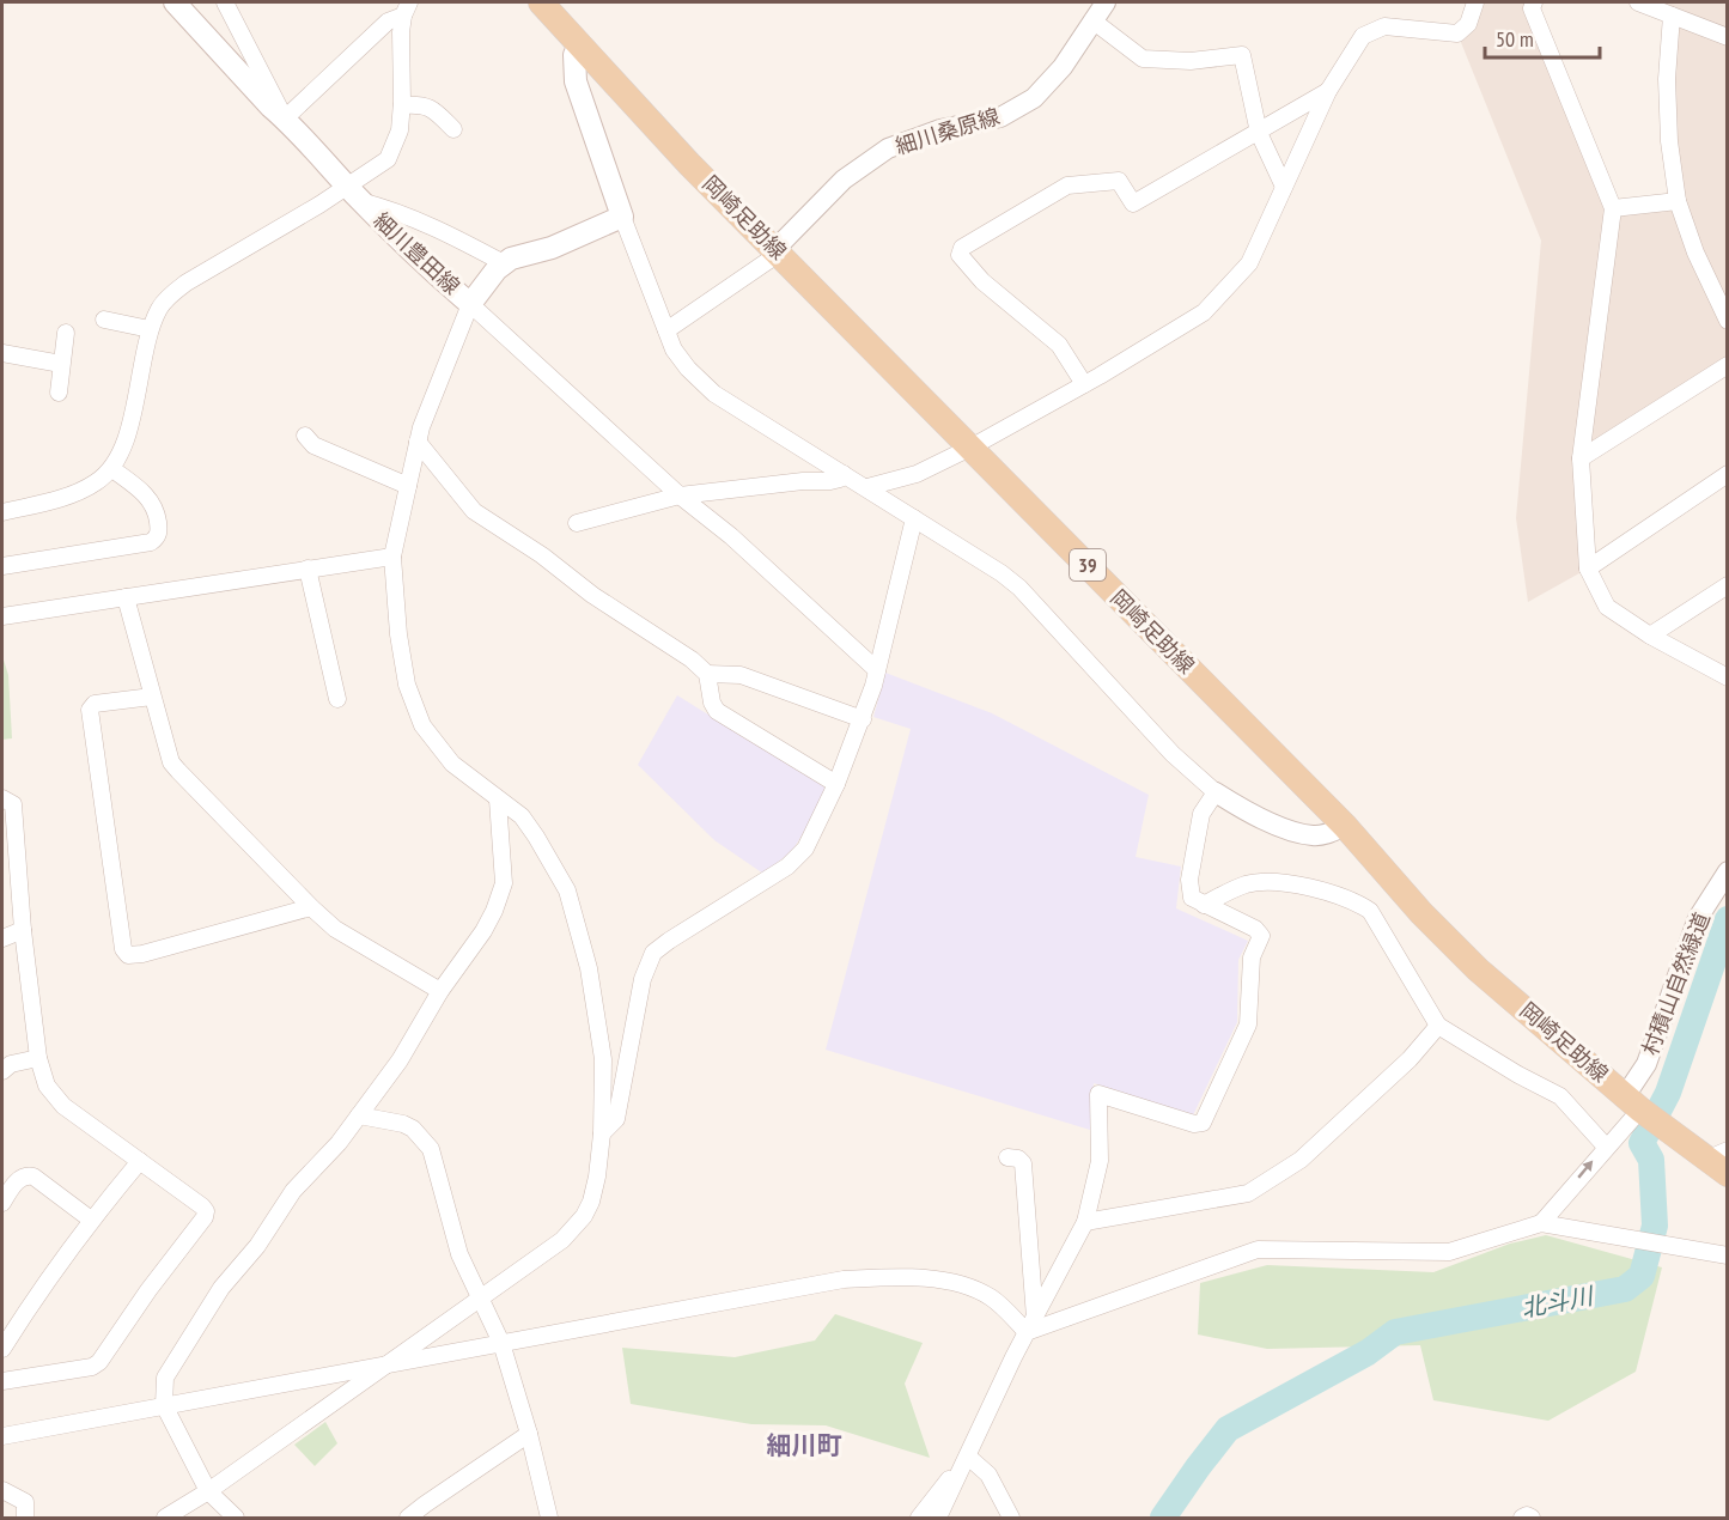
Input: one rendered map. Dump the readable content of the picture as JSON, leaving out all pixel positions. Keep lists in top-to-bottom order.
{
  "streets": {
    "main road": ["岡崎足助線", "細川豊田線", "39"],
    "street": ["細川桑原線", "村積山自然緑道"]
  },
  "crossings": [
    ["細川桑原線", "岡崎足助線"],
    ["岡崎足助線", "村積山自然緑道"]
  ],
  "districts": ["細川町"],
  "water": ["北斗川"],
  "scale_bar": "50 m"
}
